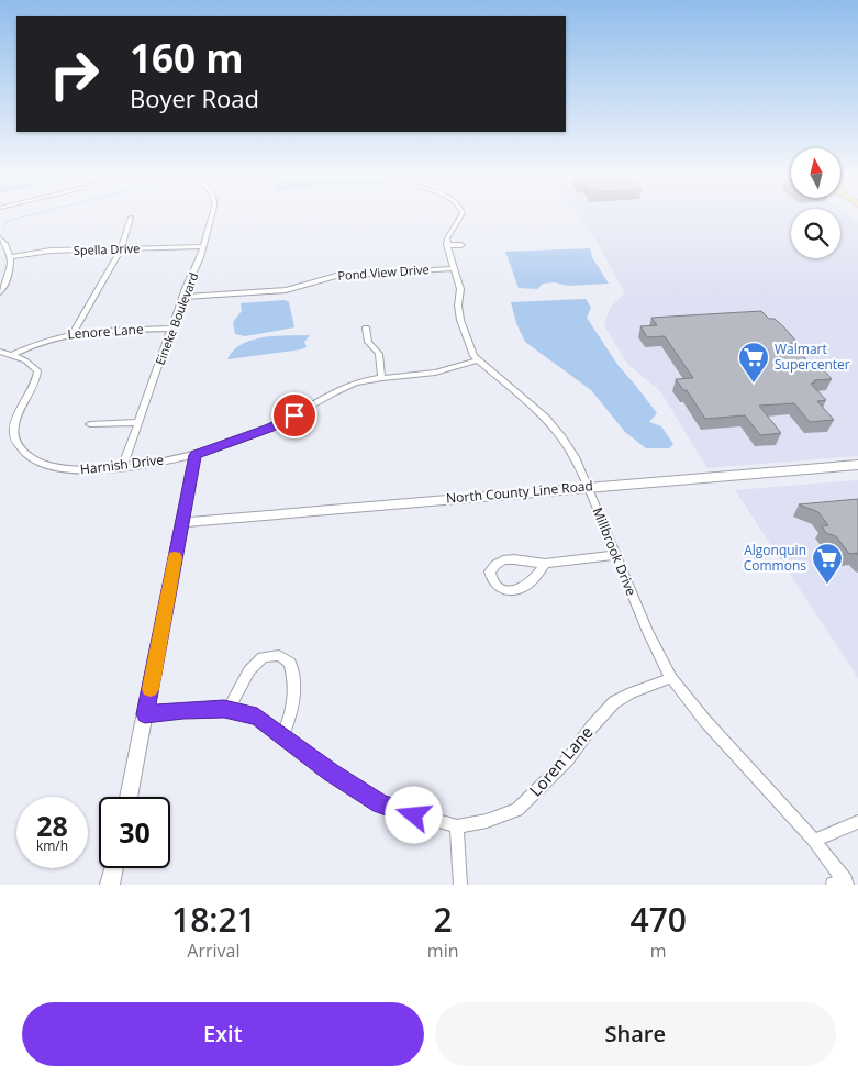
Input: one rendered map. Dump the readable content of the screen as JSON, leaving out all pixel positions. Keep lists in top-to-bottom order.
{
  "streets": {
    "street": [
      "Spella Drive",
      "Pond View Drive",
      "Eineke Boulevard",
      "Lenore Lane",
      "Harnish Drive",
      "North County Line Road",
      "Millbrook Drive",
      "Loren Lane"
    ]
  },
  "crossings": [
    ["Spella Drive", "Eineke Boulevard"],
    ["Pond View Drive", "Eineke Boulevard"],
    ["Pond View Drive", "Millbrook Drive"],
    ["Eineke Boulevard", "Lenore Lane"],
    ["Eineke Boulevard", "Harnish Drive"],
    ["Lenore Lane", "Harnish Drive"],
    ["Harnish Drive", "Millbrook Drive"],
    ["North County Line Road", "Millbrook Drive"],
    ["Millbrook Drive", "Loren Lane"]
  ],
  "places": {
    "supermarket": ["Walmart Supercenter", "Algonquin Commons"]
  },
  "north": "top",
  "page": {
    "turn": ["160 m", "Boyer Road"],
    "speed": "28 km/h",
    "limit": "30",
    "eta": [
      "18:21",
      "Arrival",
      "2",
      "min",
      "470",
      "m"
    ],
    "buttons": ["Exit", "Share"]
  }
}
